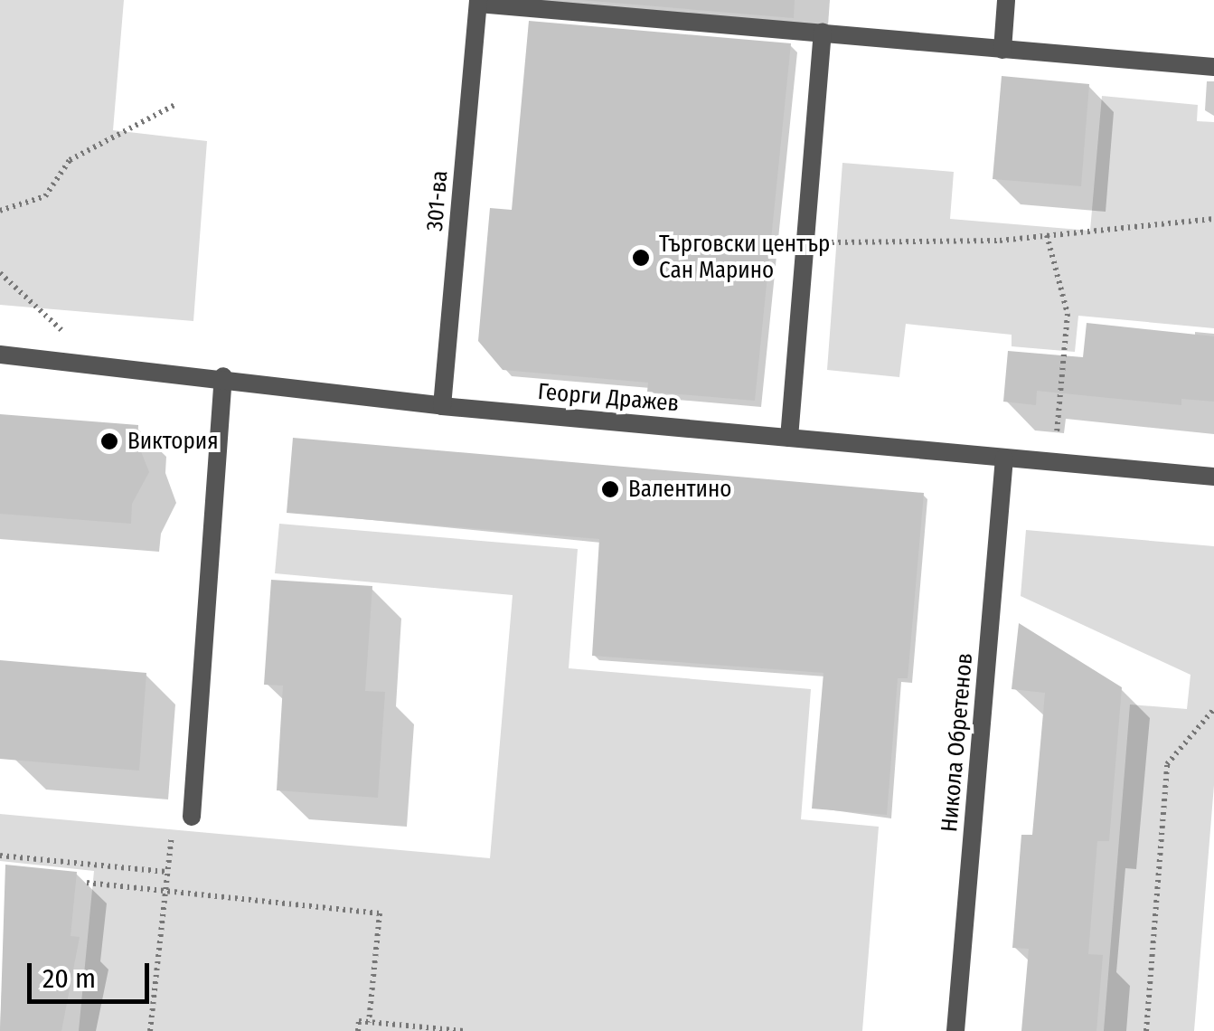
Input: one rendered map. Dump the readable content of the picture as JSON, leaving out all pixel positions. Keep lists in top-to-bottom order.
{
  "streets": {
    "street": ["301-ва", "Георги Дражев", "Никола Обретенов"]
  },
  "crossings": [
    ["301-ва", "Георги Дражев"],
    ["Георги Дражев", "Никола Обретенов"]
  ],
  "places": ["Търговски център Сан Марино", "Виктория", "Валентино"],
  "scale_bar": "20 m"
}
